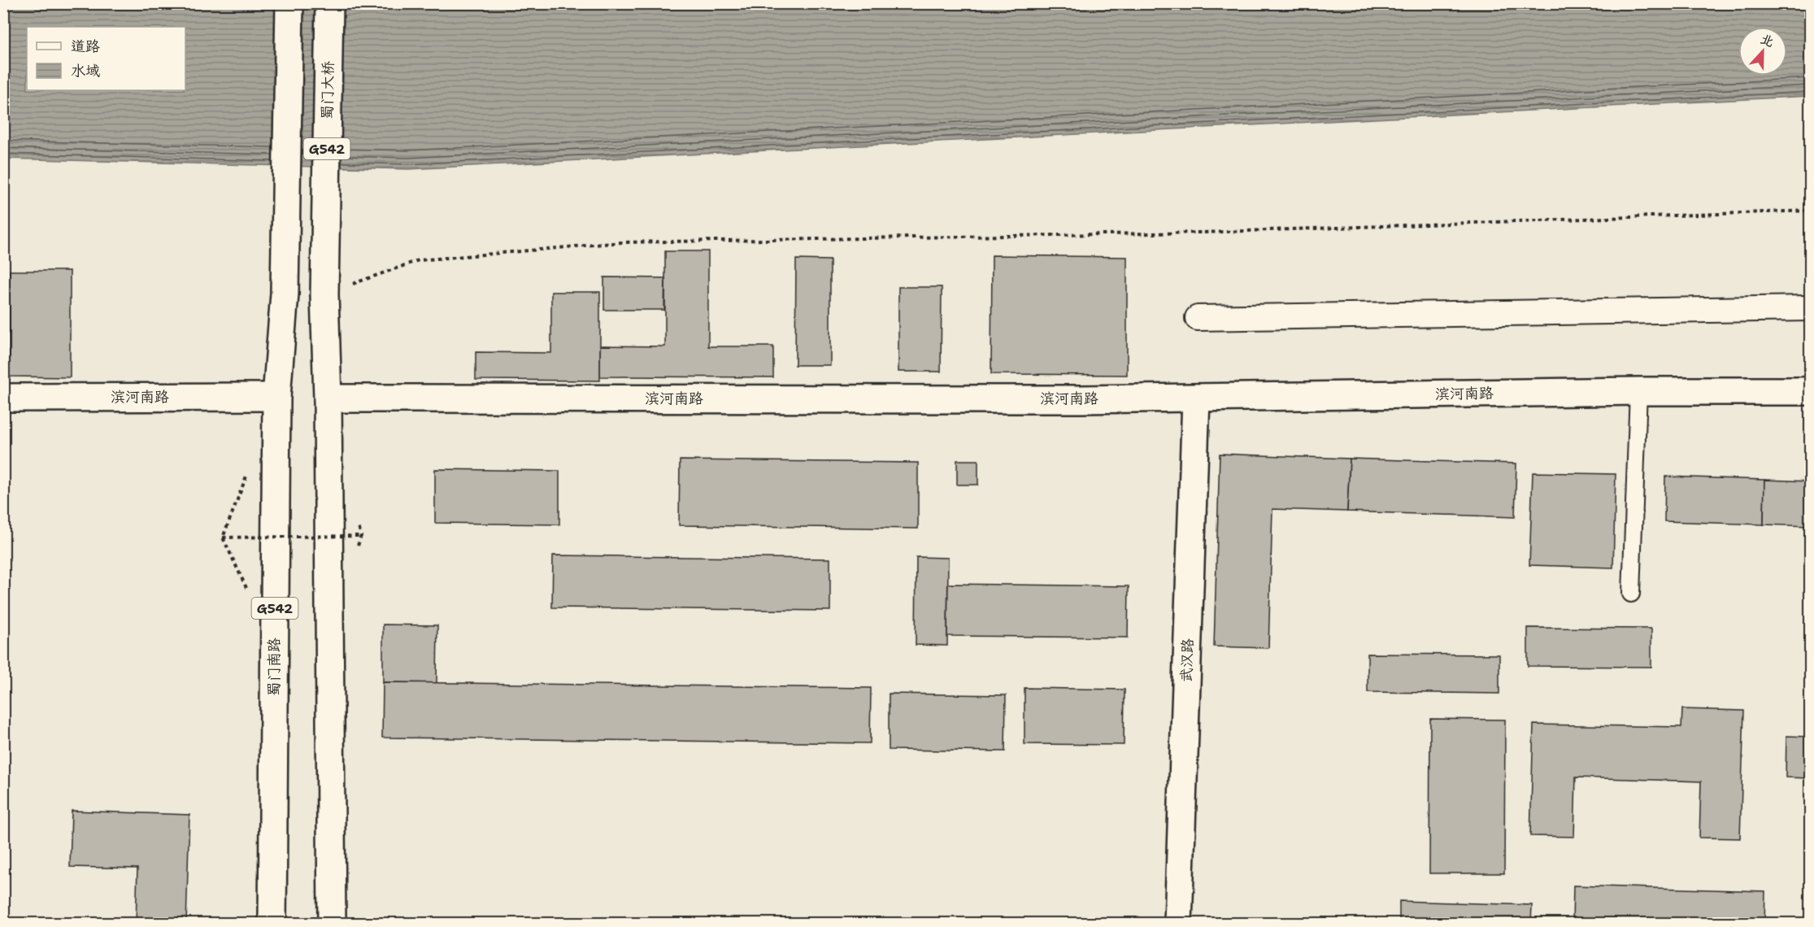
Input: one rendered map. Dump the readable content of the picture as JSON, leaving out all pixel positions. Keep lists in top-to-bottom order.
{
  "streets": {
    "main road": [
      "蜀门大桥",
      "G542",
      "滨河南路",
      "武汉路",
      "蜀门南路"
    ]
  },
  "crossings": [
    ["蜀门大桥", "G542"],
    ["G542", "滨河南路"],
    ["滨河南路", "武汉路"],
    ["滨河南路", "蜀门南路"]
  ],
  "legend": ["道路", "水域"],
  "north": "top"
}
